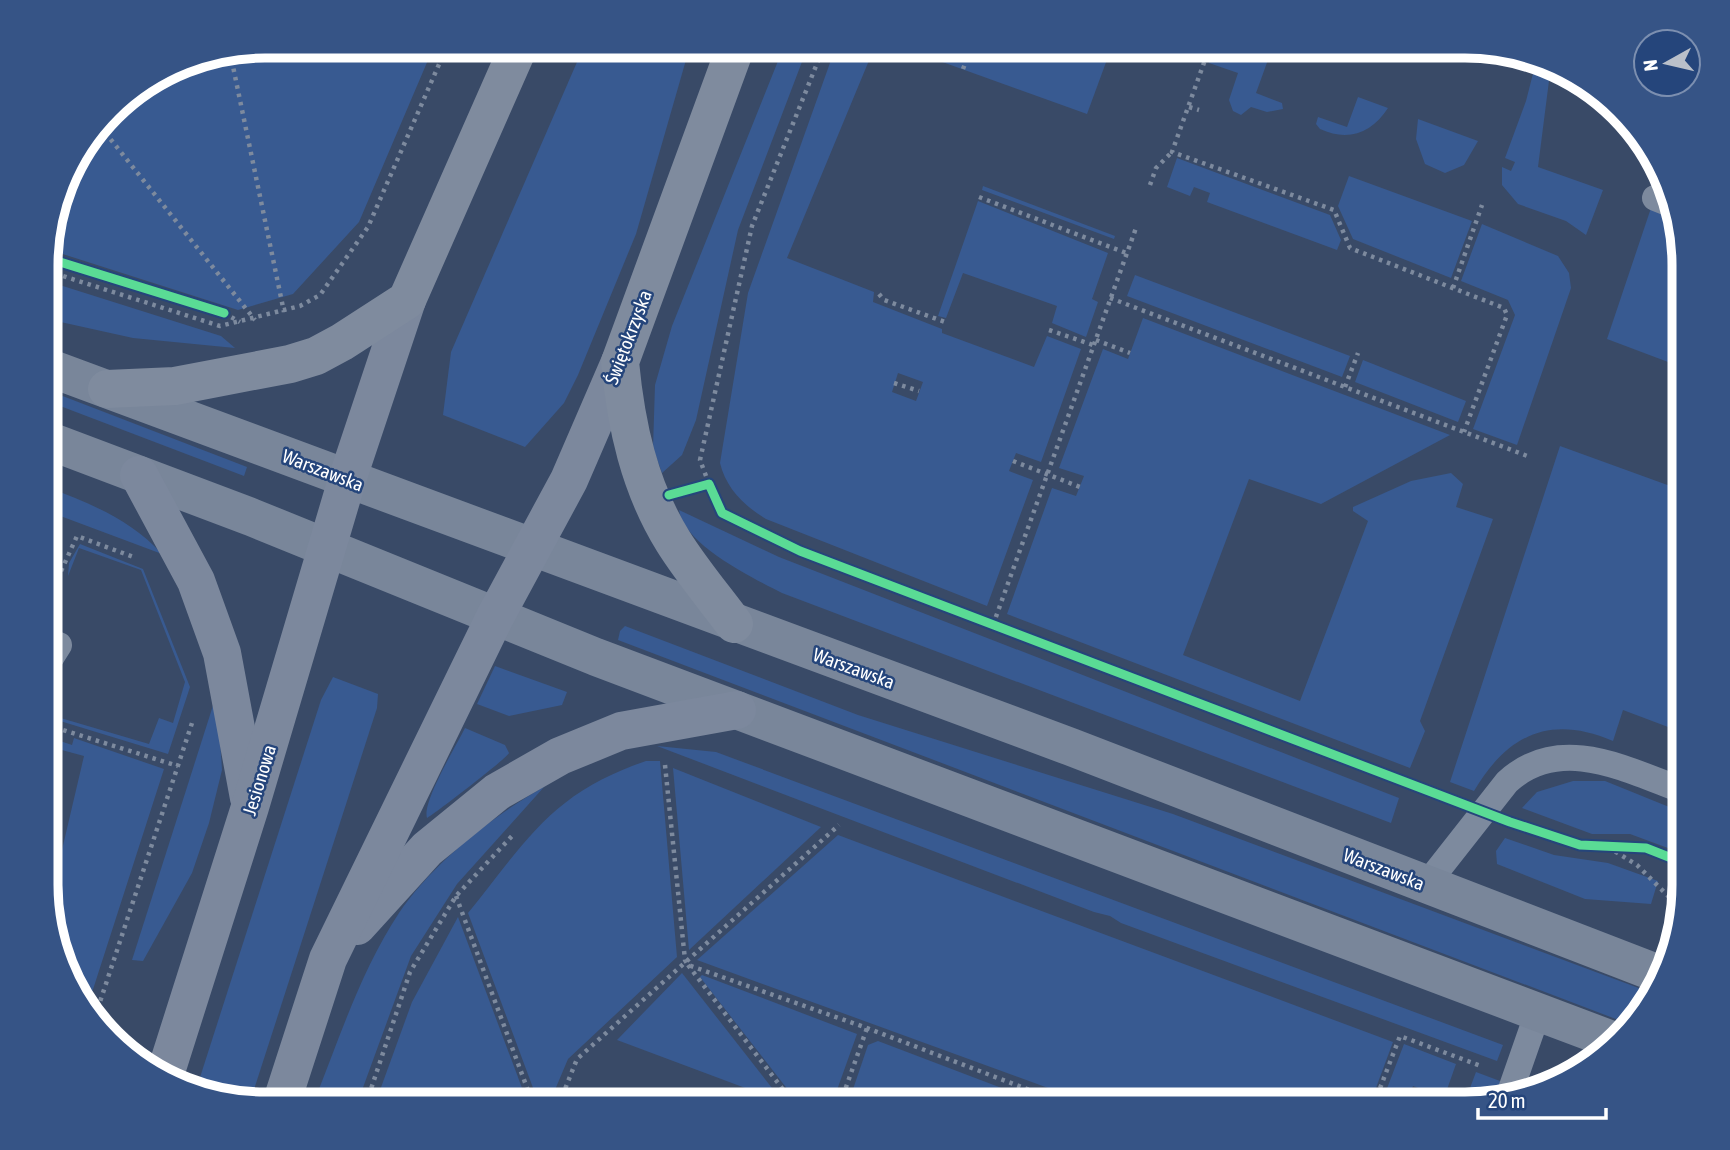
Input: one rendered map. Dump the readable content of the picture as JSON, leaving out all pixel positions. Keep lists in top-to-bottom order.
{
  "streets": {
    "highway": ["Świętokrzyska"],
    "main road": ["Warszawska", "Jesionowa"]
  },
  "crossings": [
    ["Świętokrzyska", "Warszawska"],
    ["Warszawska", "Jesionowa"]
  ],
  "scale_bar": "20 m",
  "north": "left"
}
